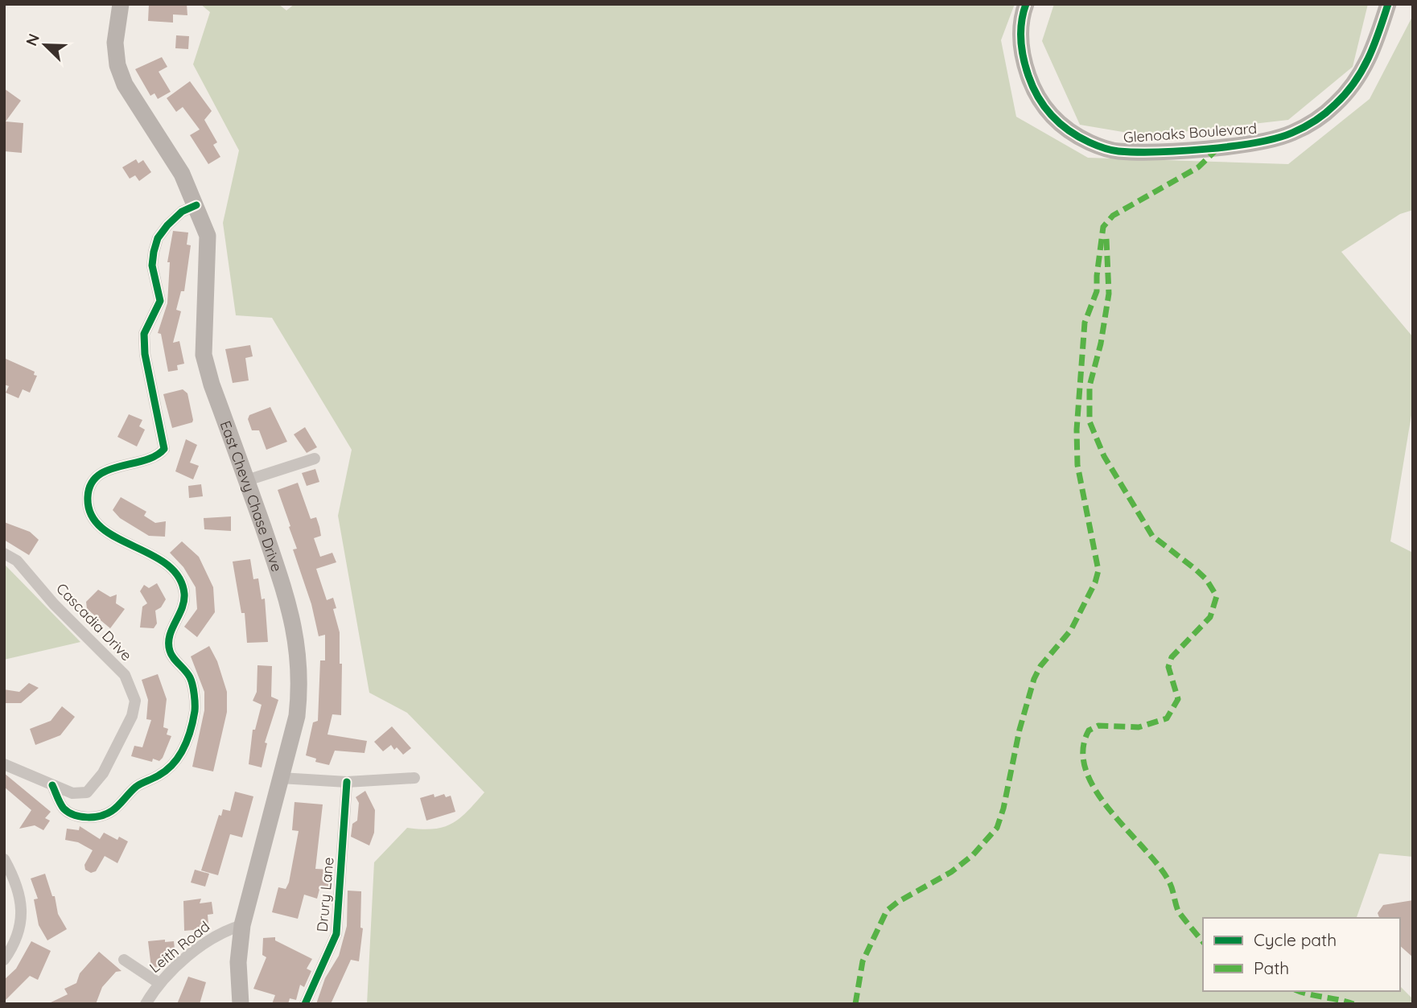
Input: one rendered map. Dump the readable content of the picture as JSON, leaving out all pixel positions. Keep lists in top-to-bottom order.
{
  "streets": {
    "main road": ["Glenoaks Boulevard", "East Chevy Chase Drive"],
    "street": ["Cascadia Drive", "Drury Lane", "Leith Road"]
  },
  "crossings": [
    ["East Chevy Chase Drive", "Leith Road"]
  ],
  "legend": ["Cycle path", "Path"],
  "north": "top left"
}
